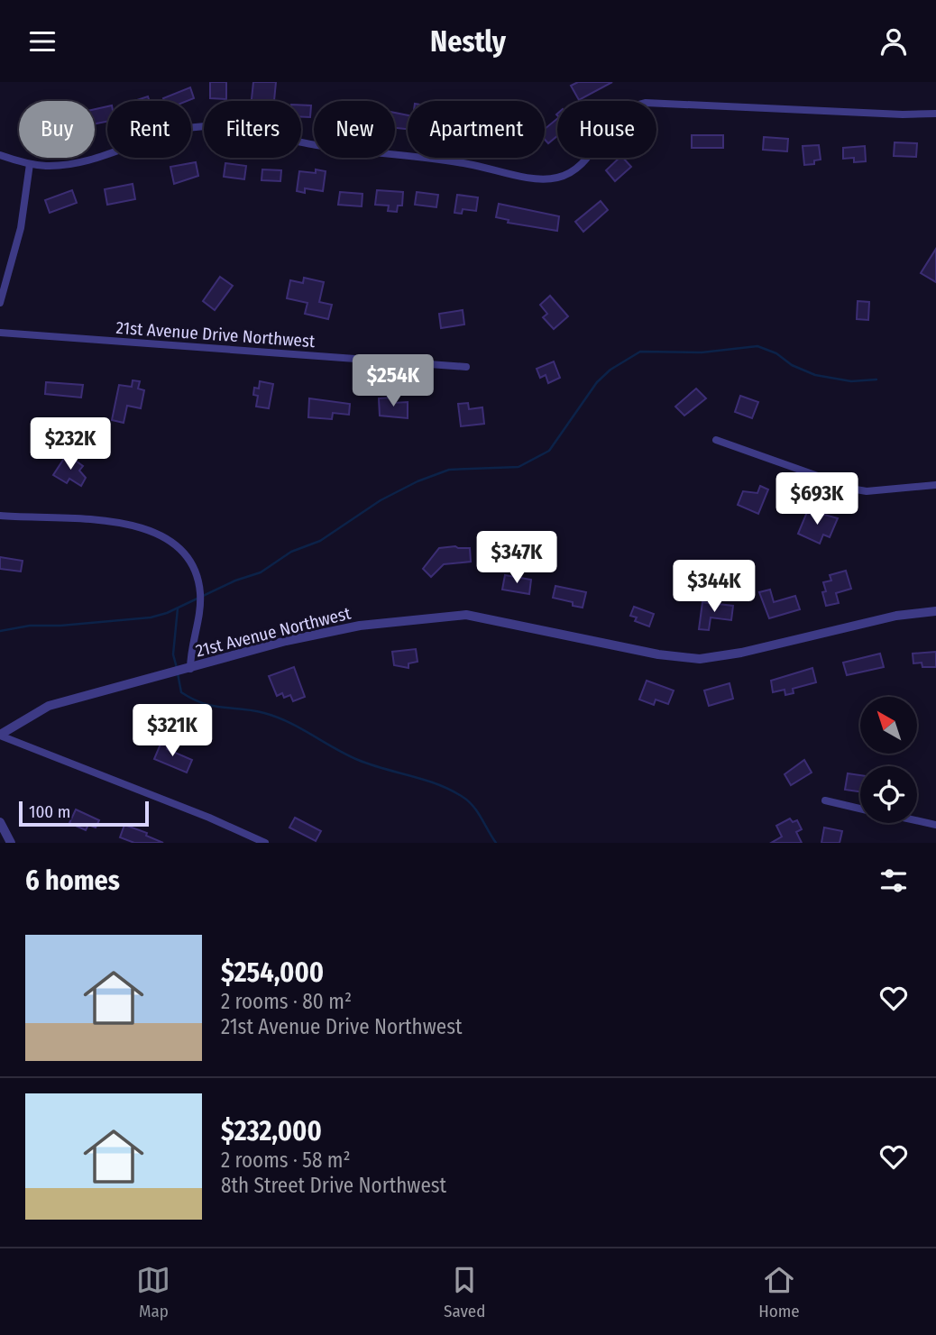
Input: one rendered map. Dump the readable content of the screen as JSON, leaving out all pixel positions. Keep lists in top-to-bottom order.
{
  "streets": {
    "street": ["21st Avenue Drive Northwest", "21st Avenue Northwest"]
  },
  "scale_bar": "100 m",
  "north": "top left",
  "page": {
    "header": "Nestly",
    "chip": [
      "Buy",
      "Rent",
      "Filters",
      "New",
      "Apartment",
      "House"
    ],
    "price": [
      "$254K",
      "$232K",
      "$693K",
      "$347K",
      "$344K",
      "$321K"
    ],
    "scale": "100 m",
    "heading": "6 homes",
    "list": [
      {
        "name": "$254,000",
        "note": "2 rooms · 80 m² · 21st Avenue Drive Northwest"
      },
      {
        "name": "$232,000",
        "note": "2 rooms · 58 m² · 8th Street Drive Northwest"
      }
    ],
    "tabs": ["Map", "Saved", "Home"]
  }
}
